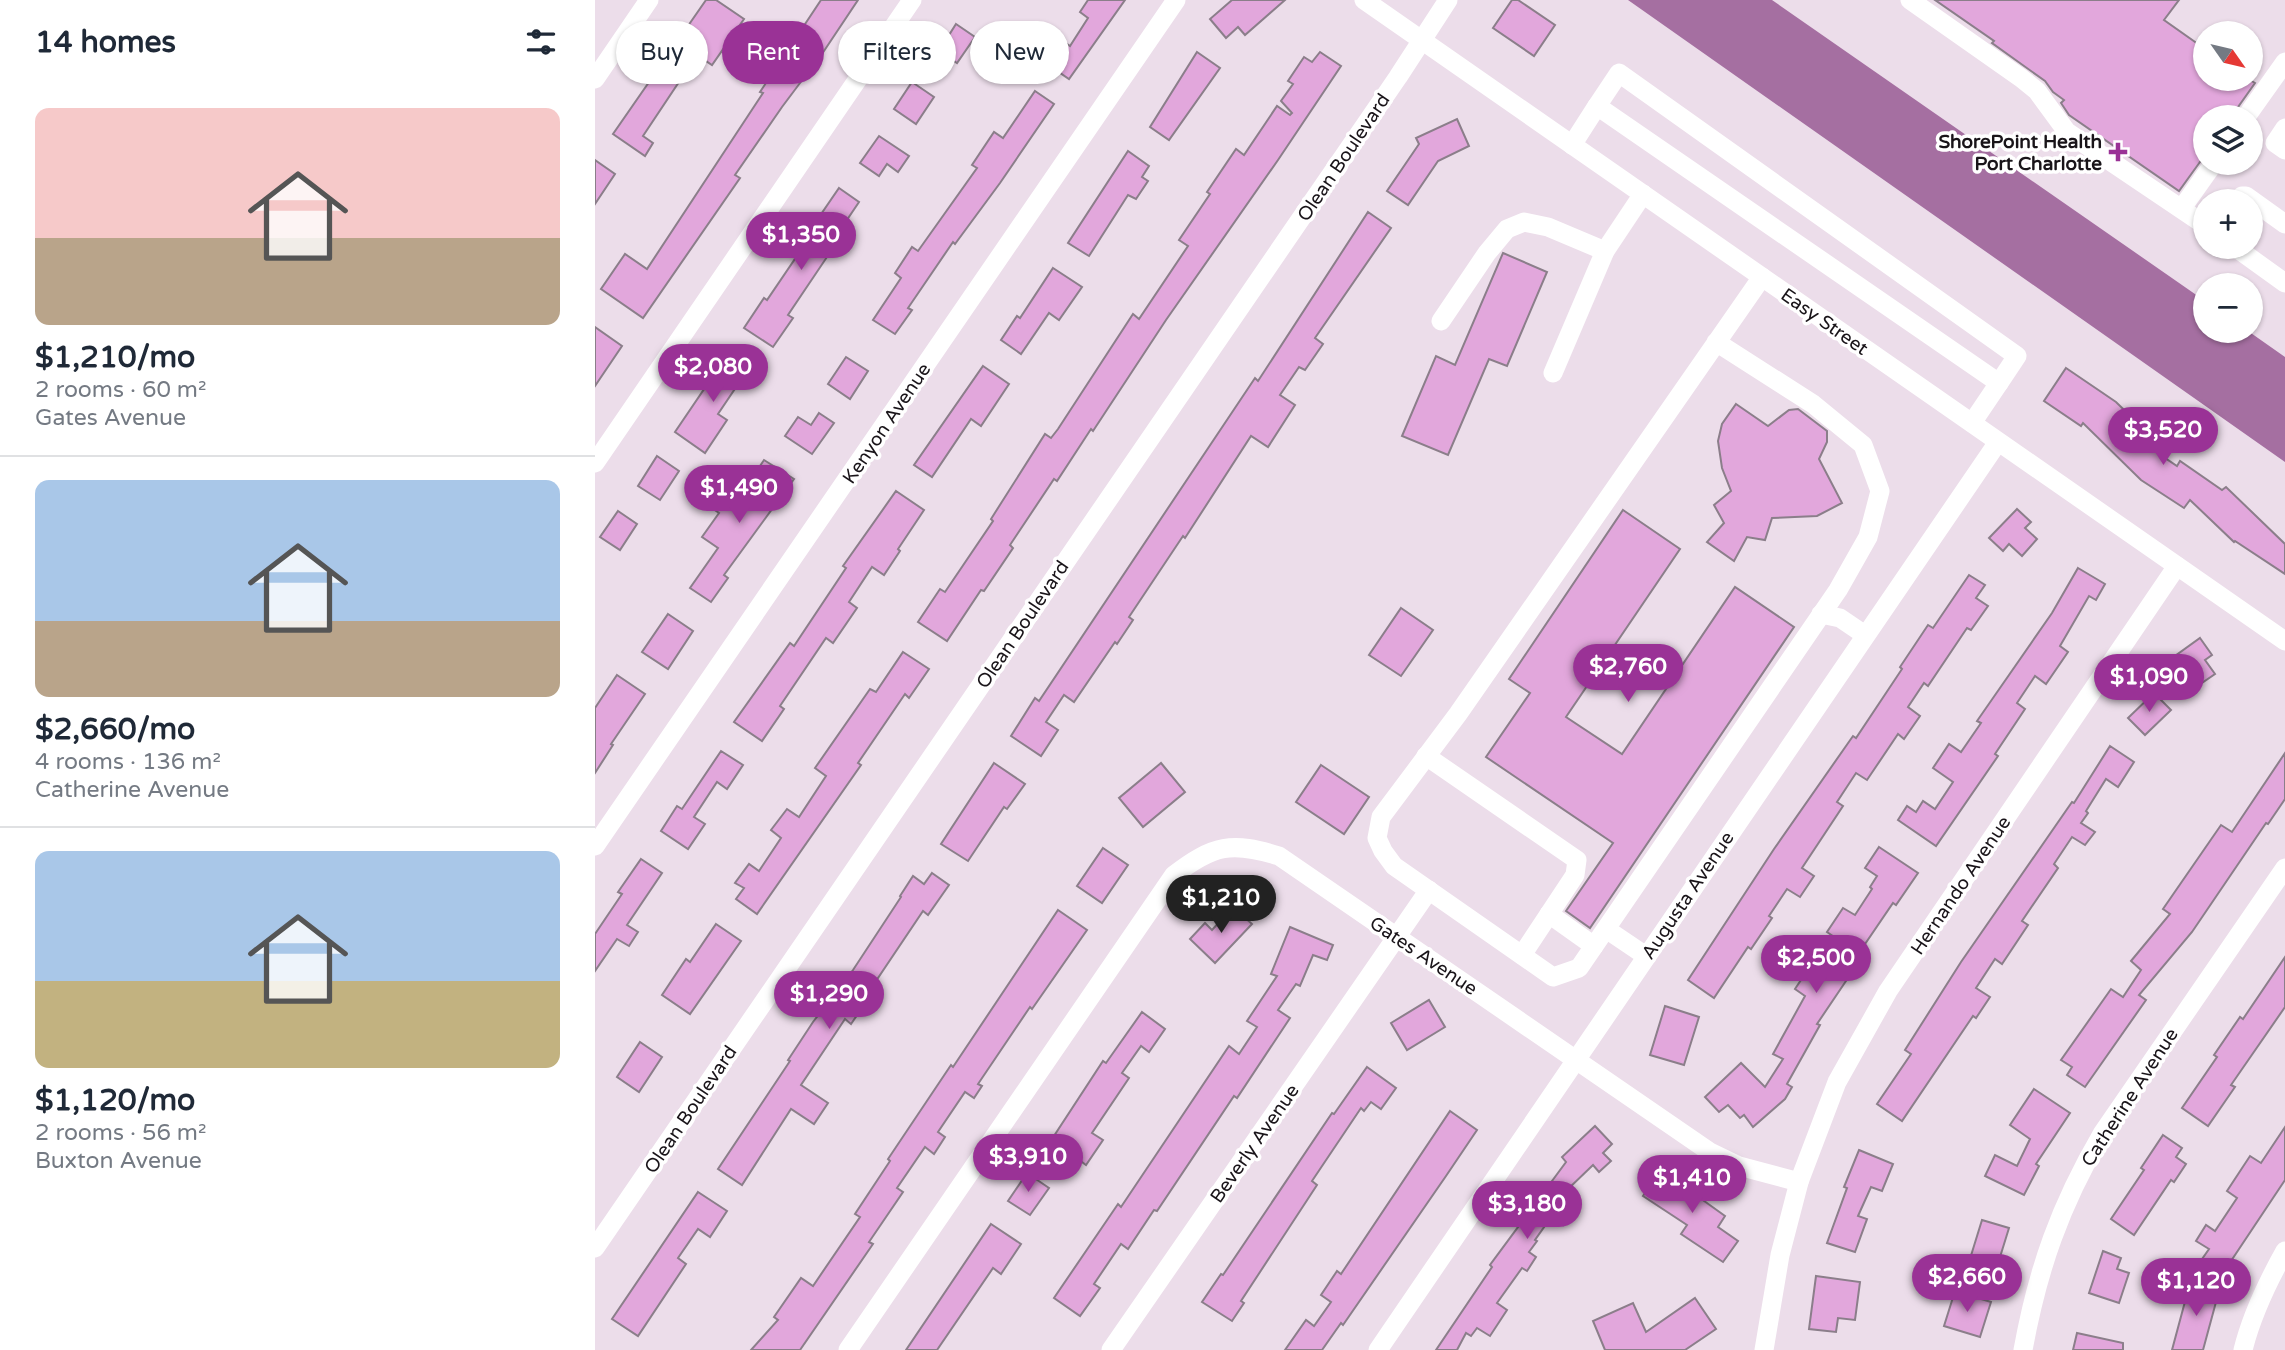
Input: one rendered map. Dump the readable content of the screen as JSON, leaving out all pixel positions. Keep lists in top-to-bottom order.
{
  "streets": {
    "street": [
      "Olean Boulevard",
      "Easy Street",
      "Kenyon Avenue",
      "Hernando Avenue",
      "Augusta Avenue",
      "Gates Avenue",
      "Catherine Avenue",
      "Beverly Avenue"
    ]
  },
  "crossings": [
    ["Olean Boulevard", "Easy Street"],
    ["Easy Street", "Hernando Avenue"],
    ["Easy Street", "Augusta Avenue"],
    ["Hernando Avenue", "Gates Avenue"],
    ["Augusta Avenue", "Gates Avenue"],
    ["Gates Avenue", "Beverly Avenue"]
  ],
  "places": {
    "health": ["ShorePoint Health Port Charlotte"]
  },
  "north": "bottom right",
  "page": {
    "heading": "14 homes",
    "map_buttons": ["+", "−"],
    "chip": [
      "Buy",
      "Rent",
      "Filters",
      "New"
    ],
    "list": [
      {
        "name": "$1,210/mo",
        "note": "2 rooms · 60 m² · Gates Avenue"
      },
      {
        "name": "$2,660/mo",
        "note": "4 rooms · 136 m² · Catherine Avenue"
      },
      {
        "name": "$1,120/mo",
        "note": "2 rooms · 56 m² · Buxton Avenue"
      }
    ],
    "price": [
      "$1,350",
      "$2,080",
      "$3,520",
      "$1,490",
      "$2,760",
      "$1,090",
      "$1,210",
      "$2,500",
      "$1,290",
      "$3,910",
      "$1,410",
      "$3,180",
      "$2,660",
      "$1,120"
    ]
  }
}
